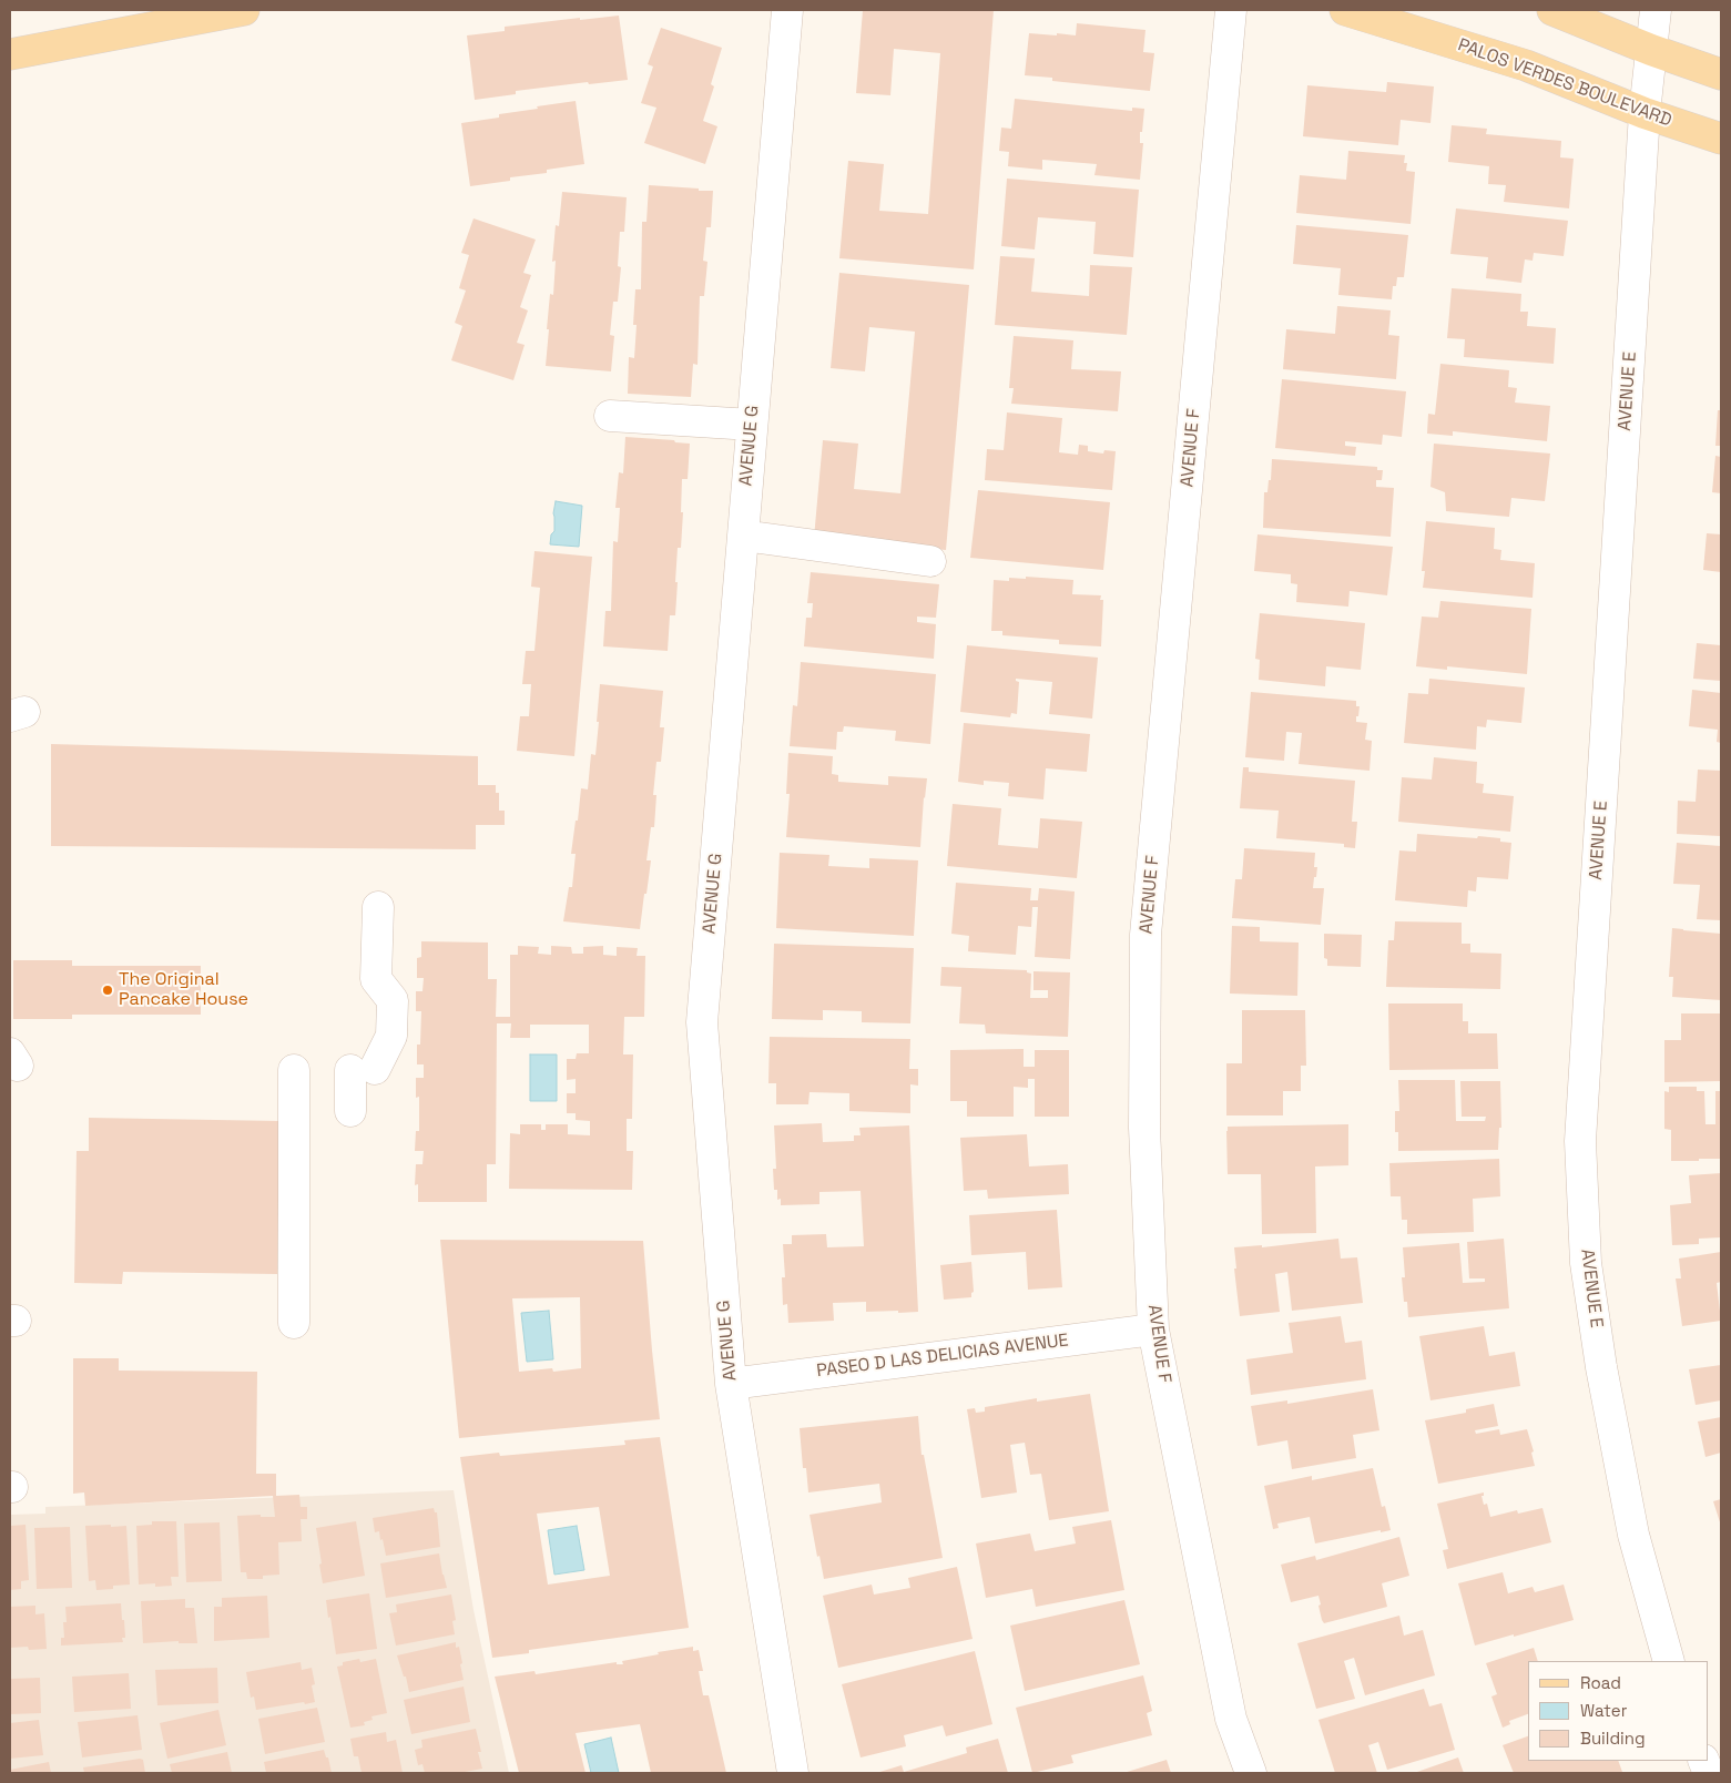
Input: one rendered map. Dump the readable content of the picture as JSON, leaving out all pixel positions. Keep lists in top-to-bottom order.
{
  "streets": {
    "main road": ["PALOS VERDES BOULEVARD"],
    "street": [
      "AVENUE E",
      "AVENUE G",
      "AVENUE F",
      "PASEO D LAS DELICIAS AVENUE"
    ]
  },
  "crossings": [
    ["PALOS VERDES BOULEVARD", "AVENUE E"],
    ["AVENUE G", "PASEO D LAS DELICIAS AVENUE"],
    ["AVENUE F", "PASEO D LAS DELICIAS AVENUE"]
  ],
  "places": ["The Original Pancake House"],
  "legend": ["Road", "Water", "Building"]
}
